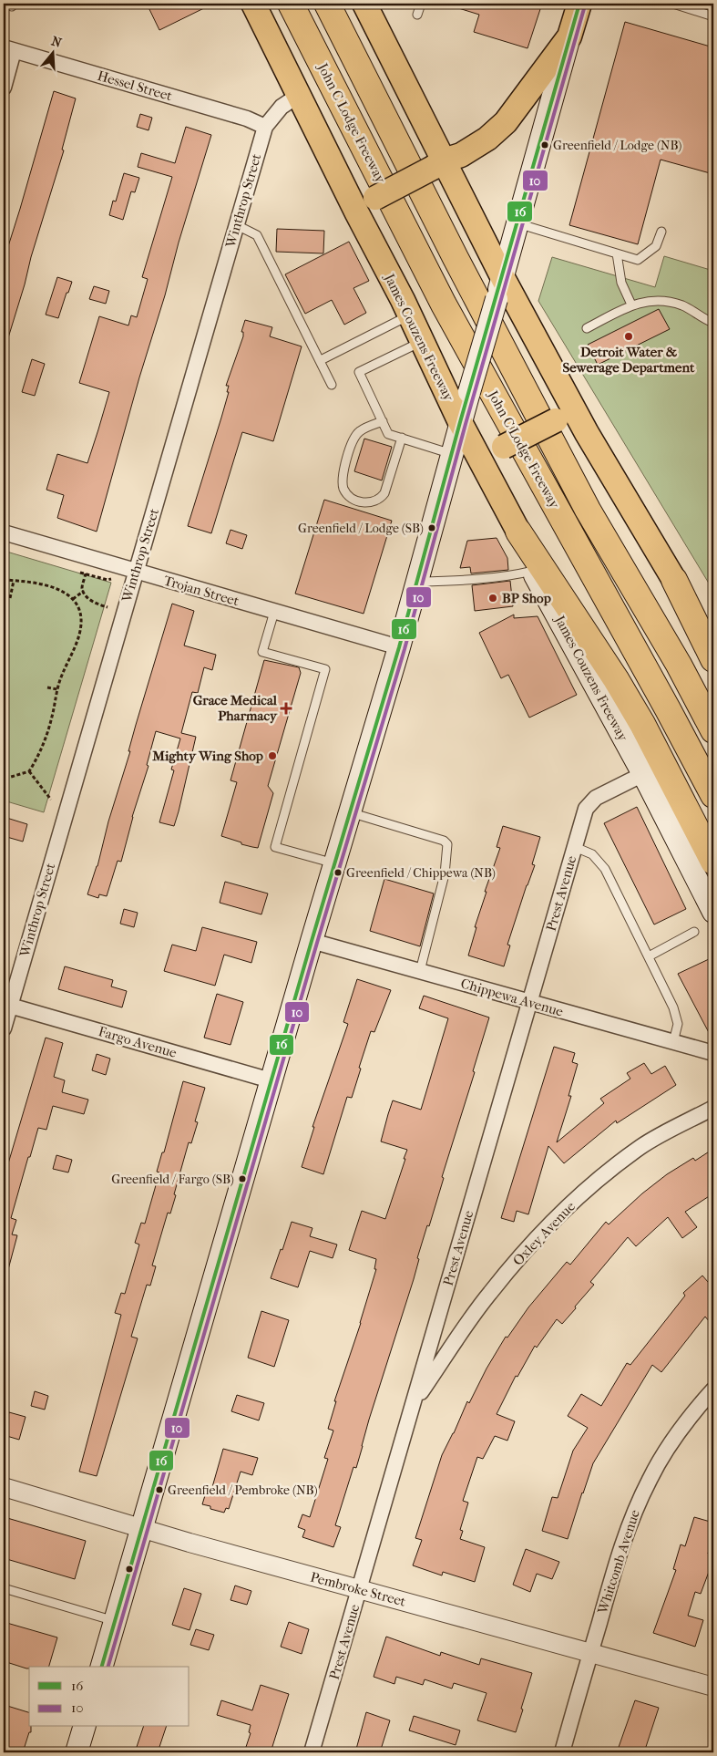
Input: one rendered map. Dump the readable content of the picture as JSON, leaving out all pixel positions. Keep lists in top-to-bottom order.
{
  "streets": {
    "highway": ["John C Lodge Freeway"],
    "main road": ["James Couzens Freeway"],
    "street": [
      "Hessel Street",
      "Winthrop Street",
      "Trojan Street",
      "Prest Avenue",
      "Chippewa Avenue",
      "Fargo Avenue",
      "Oxley Avenue",
      "Whitcomb Avenue",
      "Pembroke Street"
    ]
  },
  "crossings": [
    ["Hessel Street", "Winthrop Street"],
    ["Winthrop Street", "James Couzens Freeway"],
    ["Winthrop Street", "Trojan Street"],
    ["Winthrop Street", "Fargo Avenue"],
    ["James Couzens Freeway", "Prest Avenue"],
    ["Prest Avenue", "Chippewa Avenue"],
    ["Prest Avenue", "Oxley Avenue"],
    ["Prest Avenue", "Pembroke Street"],
    ["Whitcomb Avenue", "Pembroke Street"]
  ],
  "places": {
    "other": [
      "Greenfield / Lodge (NB)",
      "Detroit Water & Sewerage Department",
      "Greenfield / Lodge (SB)",
      "BP Shop",
      "Mighty Wing Shop",
      "Greenfield / Chippewa (NB)",
      "Greenfield / Fargo (SB)",
      "Greenfield / Pembroke (NB)"
    ],
    "health": ["Grace Medical Pharmacy"]
  },
  "lines": ["transit line 16", "transit line 10"],
  "legend": ["16", "10"],
  "north": "top"
}
